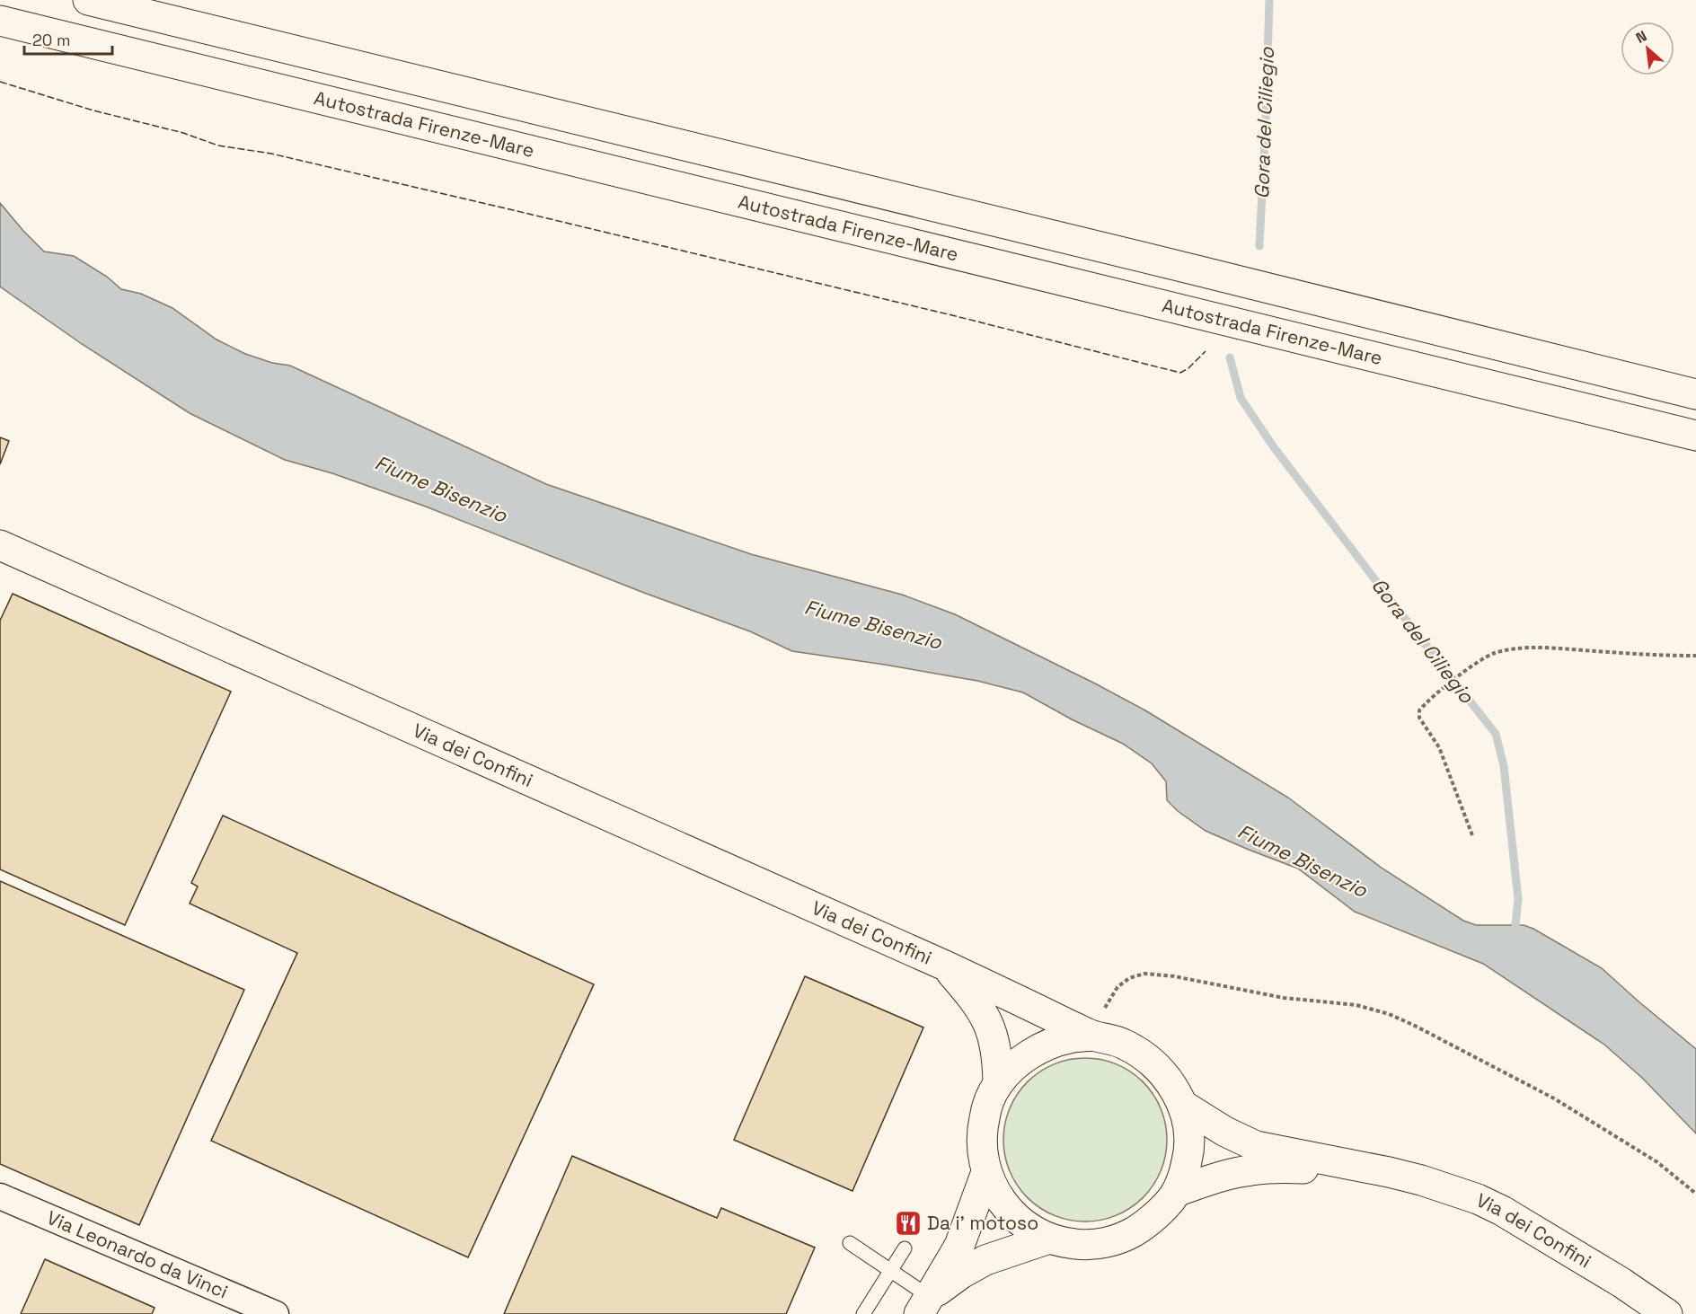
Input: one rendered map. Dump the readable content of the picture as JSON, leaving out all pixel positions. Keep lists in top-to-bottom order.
{
  "streets": {
    "main road": ["Autostrada Firenze-Mare", "Via dei Confini"],
    "street": ["Via Leonardo da Vinci"]
  },
  "water": ["Gora del Ciliegio", "Fiume Bisenzio"],
  "places": {
    "restaurant": ["Da i' motoso"]
  },
  "scale_bar": "20 m",
  "north": "top left"
}
